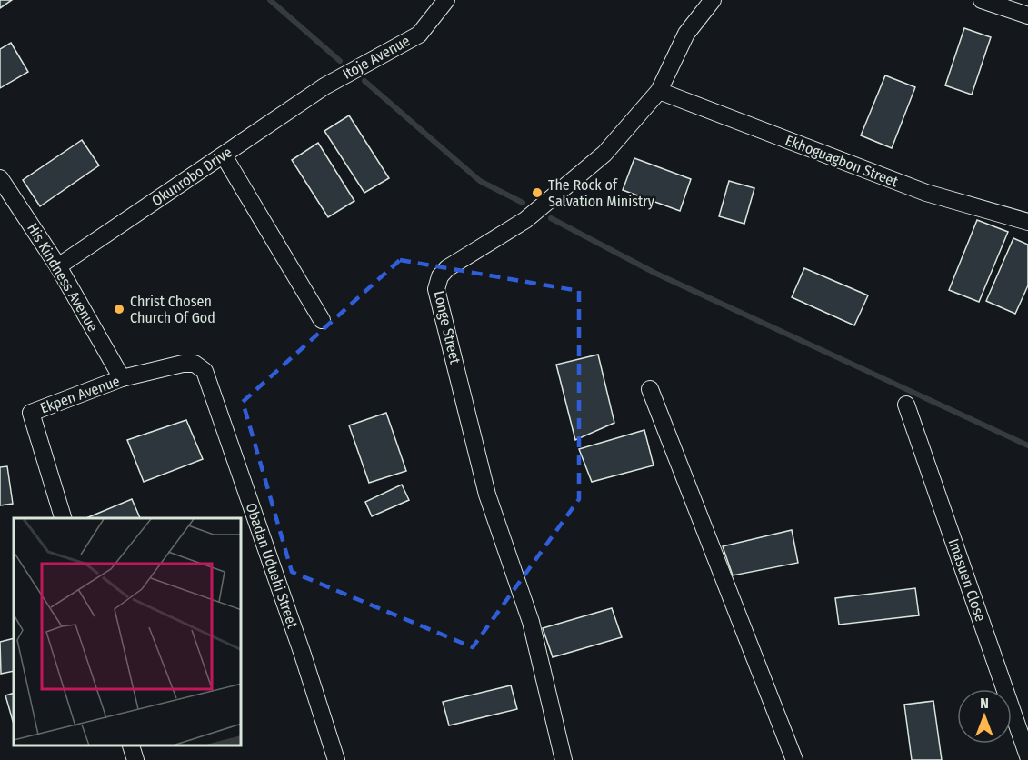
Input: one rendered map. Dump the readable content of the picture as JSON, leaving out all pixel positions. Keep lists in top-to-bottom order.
{
  "streets": {
    "street": [
      "Itoje Avenue",
      "Ekhoguagbon Street",
      "Okunrobo Drive",
      "His Kindness Avenue",
      "Longe Street",
      "Ekpen Avenue",
      "Obadan Uduehi Street",
      "Imasuen Close"
    ]
  },
  "crossings": [
    ["Itoje Avenue", "Okunrobo Drive"],
    ["Ekhoguagbon Street", "Longe Street"],
    ["Okunrobo Drive", "His Kindness Avenue"],
    ["His Kindness Avenue", "Ekpen Avenue"],
    ["Ekpen Avenue", "Obadan Uduehi Street"]
  ],
  "places": ["The Rock of Salvation Ministry", "Christ Chosen Church Of God"],
  "north": "top"
}
